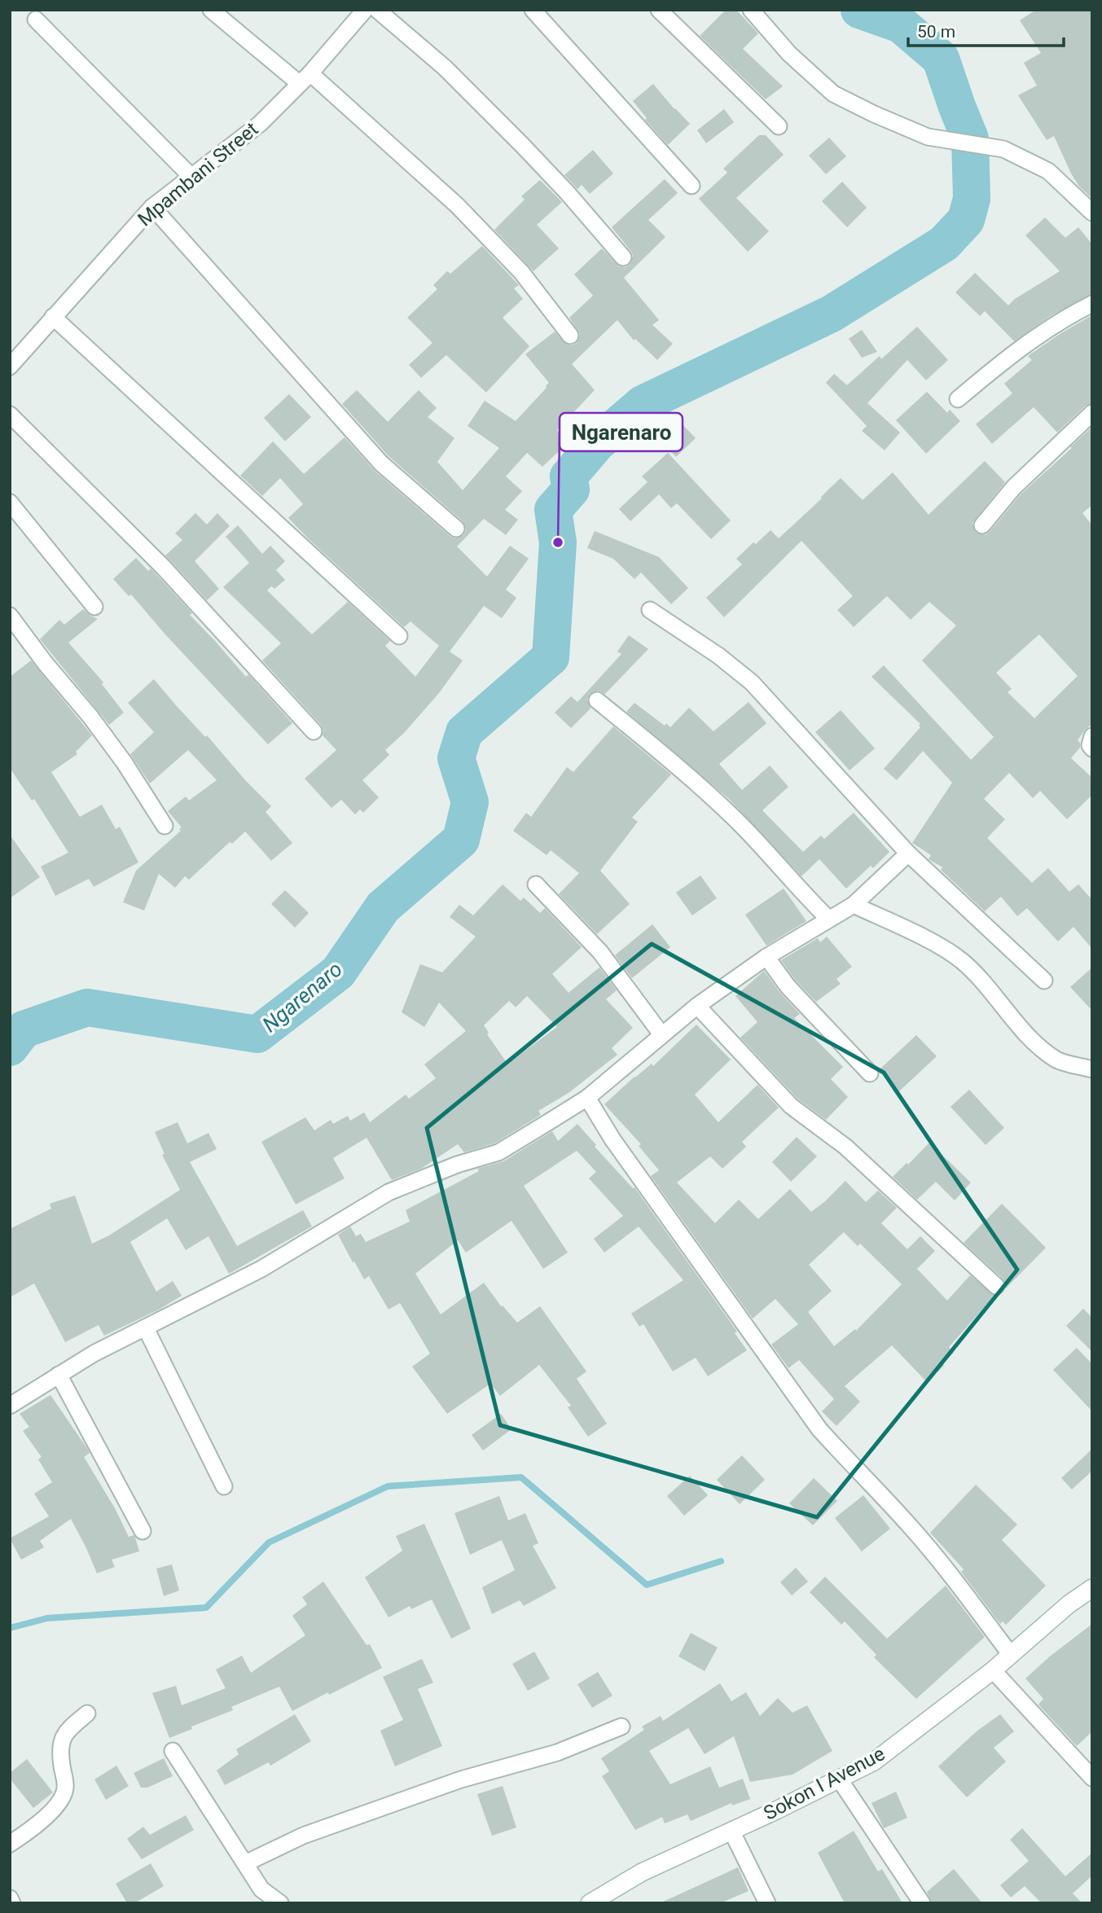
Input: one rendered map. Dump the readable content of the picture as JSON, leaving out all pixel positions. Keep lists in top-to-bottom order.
{
  "streets": {
    "street": ["Mpambani Street", "Sokon I Avenue"]
  },
  "water": ["Ngarenaro"],
  "places": ["Ngarenaro"],
  "scale_bar": "50 m"
}
